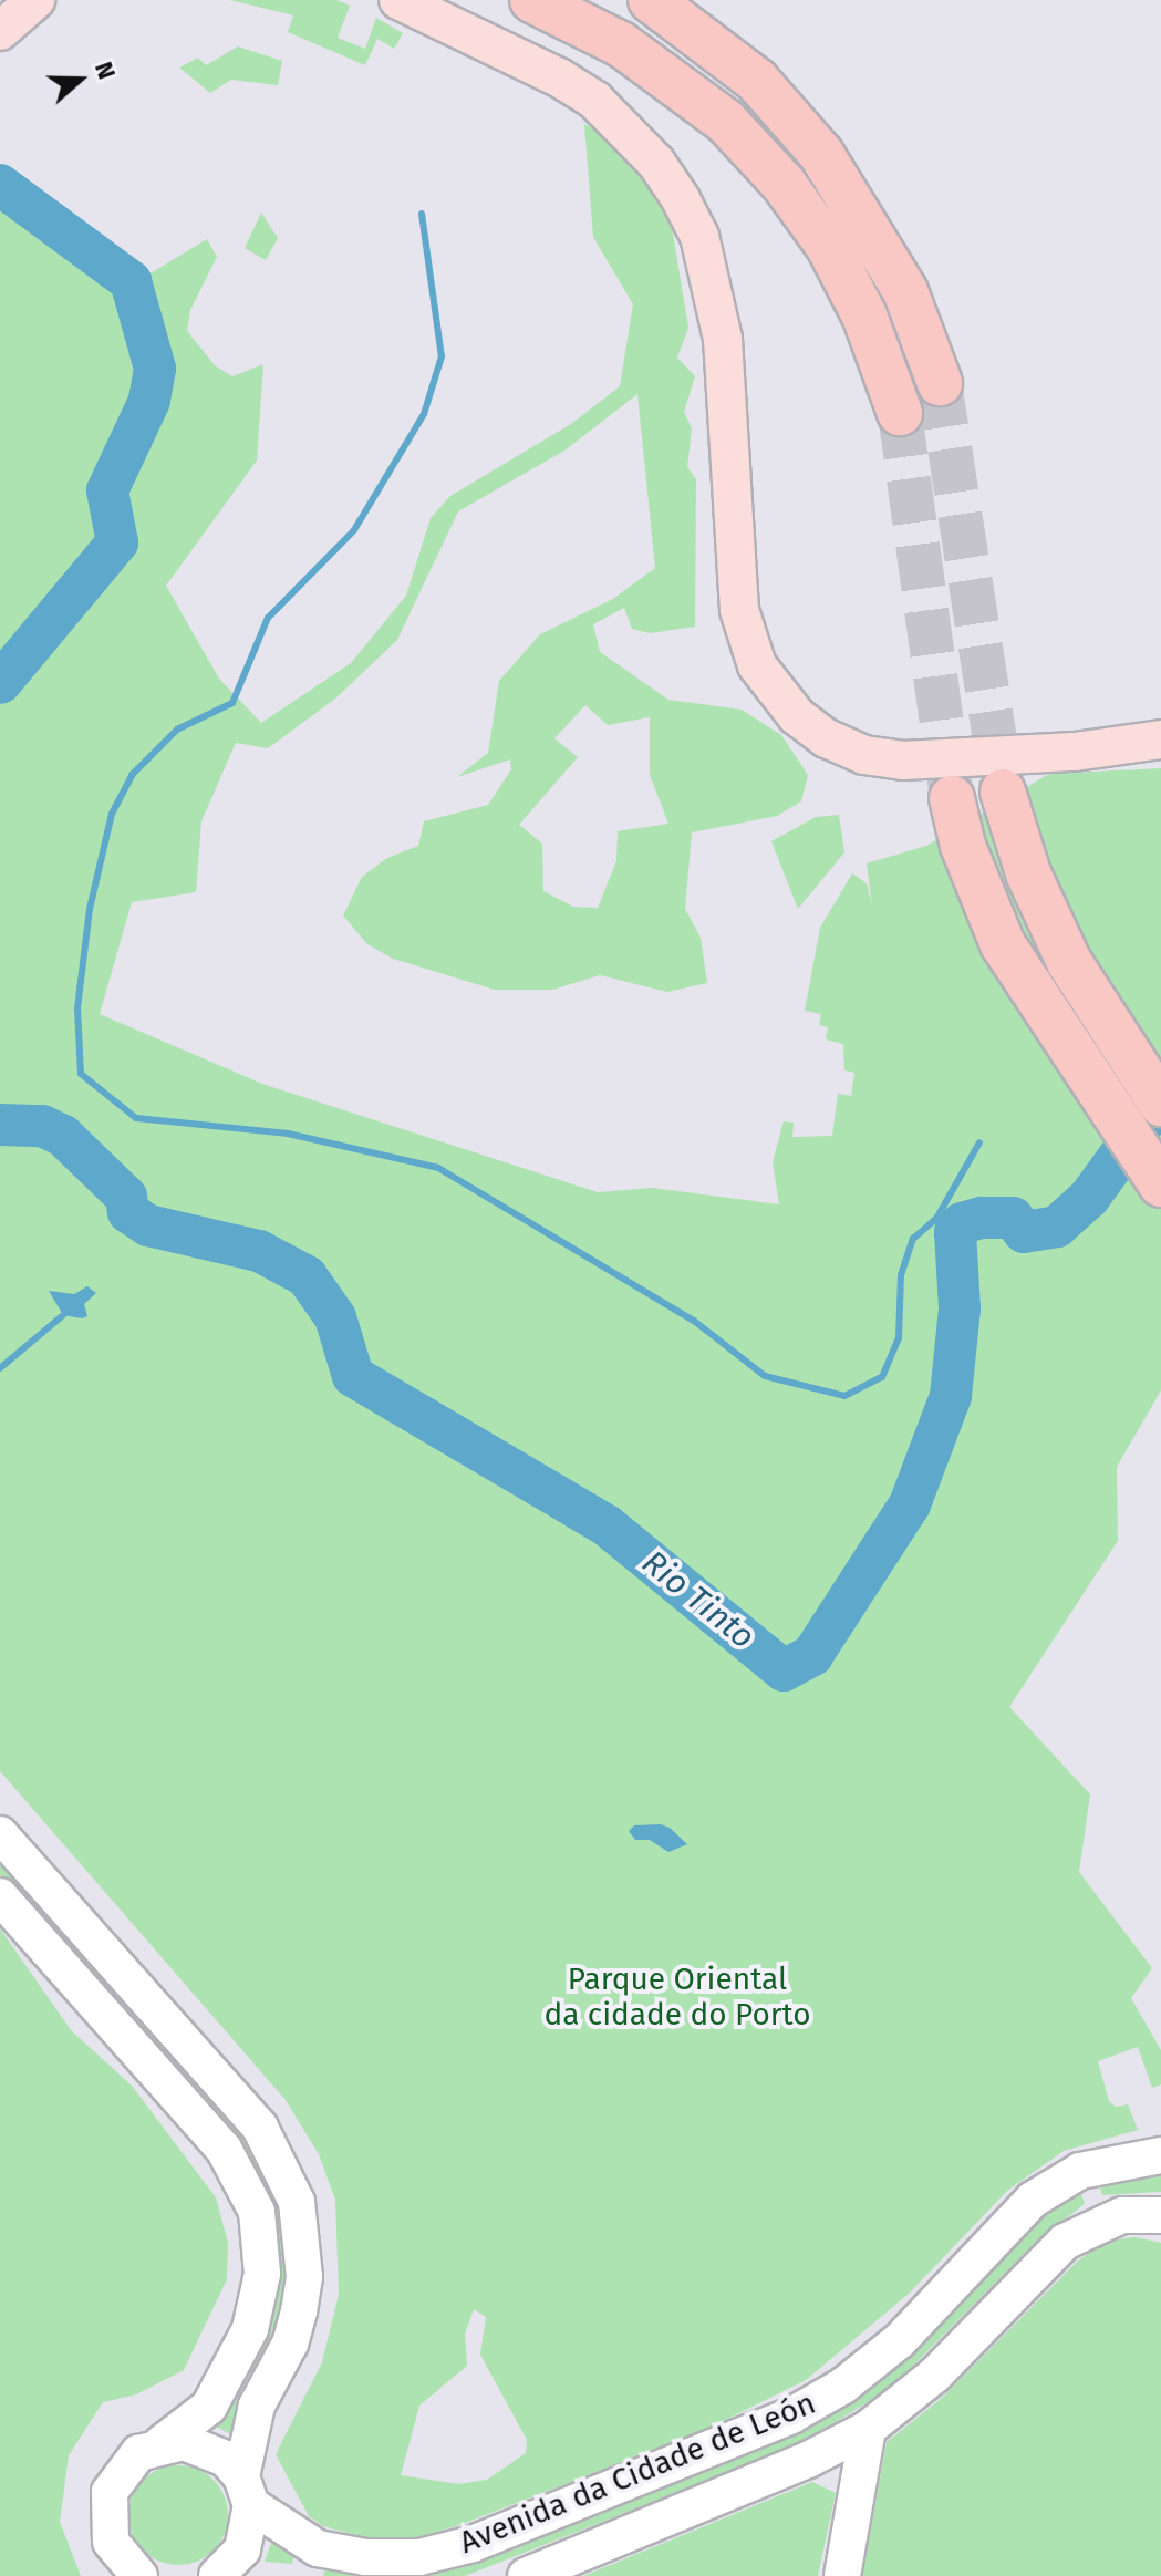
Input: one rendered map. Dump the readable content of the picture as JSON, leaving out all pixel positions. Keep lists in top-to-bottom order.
{
  "streets": {
    "main road": ["Avenida da Cidade de León"]
  },
  "water": ["Rio Tinto"],
  "parks": ["Parque Oriental da cidade do Porto"],
  "north": "right"
}
